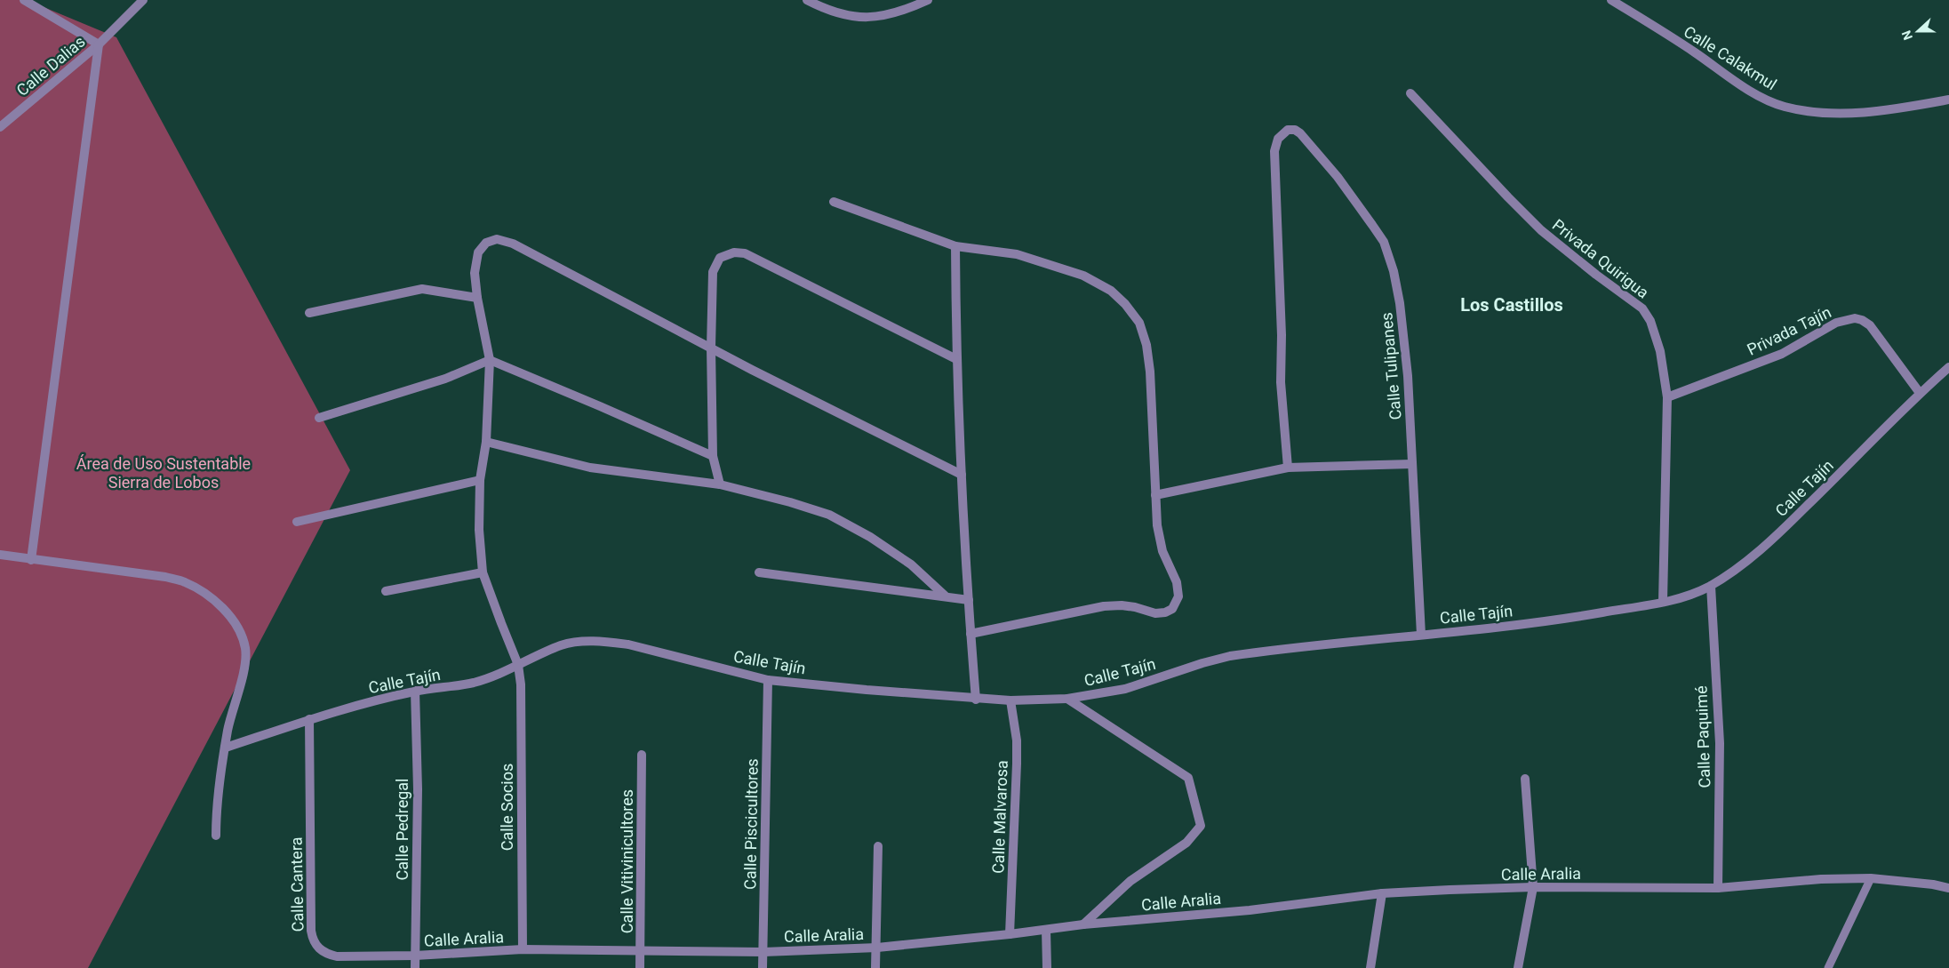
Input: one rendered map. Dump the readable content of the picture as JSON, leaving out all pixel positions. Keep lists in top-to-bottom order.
{
  "streets": {
    "street": [
      "Calle Calakmul",
      "Calle Dalias",
      "Privada Quirigua",
      "Privada Tajín",
      "Calle Tulipanes",
      "Calle Tajín",
      "Calle Paquimé",
      "Calle Socios",
      "Calle Malvarosa",
      "Calle Piscicultores",
      "Calle Pedregal",
      "Calle Vitivinicultores",
      "Calle Aralia",
      "Calle Cantera"
    ]
  },
  "crossings": [
    ["Privada Quirigua", "Privada Tajín"],
    ["Privada Quirigua", "Calle Tajín"],
    ["Privada Tajín", "Calle Tajín"],
    ["Calle Tulipanes", "Calle Tajín"],
    ["Calle Tajín", "Calle Paquimé"],
    ["Calle Tajín", "Calle Socios"],
    ["Calle Tajín", "Calle Malvarosa"],
    ["Calle Tajín", "Calle Piscicultores"],
    ["Calle Tajín", "Calle Pedregal"],
    ["Calle Tajín", "Calle Cantera"],
    ["Calle Paquimé", "Calle Aralia"],
    ["Calle Socios", "Calle Aralia"],
    ["Calle Malvarosa", "Calle Aralia"],
    ["Calle Piscicultores", "Calle Aralia"],
    ["Calle Pedregal", "Calle Aralia"],
    ["Calle Pedregal", "Calle Cantera"],
    ["Calle Vitivinicultores", "Calle Aralia"],
    ["Calle Aralia", "Calle Cantera"]
  ],
  "districts": ["Los Castillos"],
  "parks": ["Área de Uso Sustentable Sierra de Lobos"],
  "north": "left"
}
